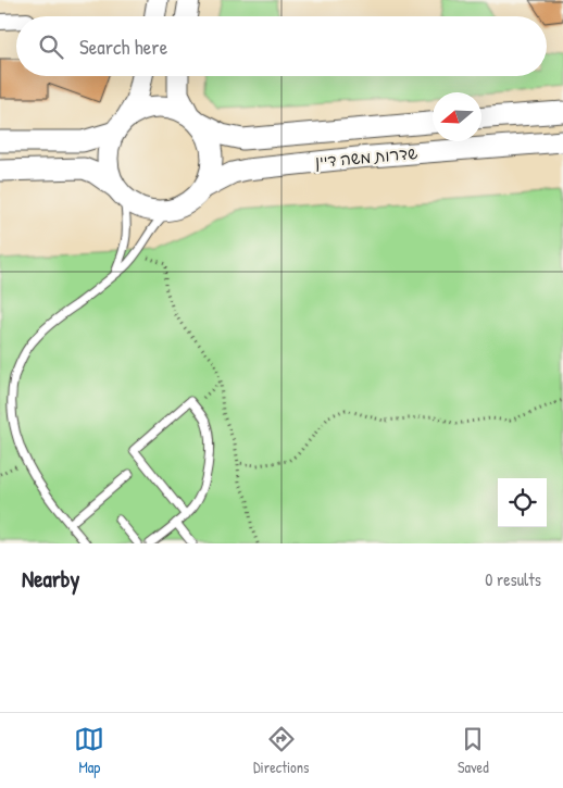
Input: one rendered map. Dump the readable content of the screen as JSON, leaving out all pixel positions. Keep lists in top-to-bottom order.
{
  "streets": {
    "main road": ["שדרות משה דיין"]
  },
  "north": "left",
  "page": {
    "search": "Search here",
    "heading": ["Nearby", "0 results"],
    "nav": ["Map", "Directions", "Saved"]
  }
}
